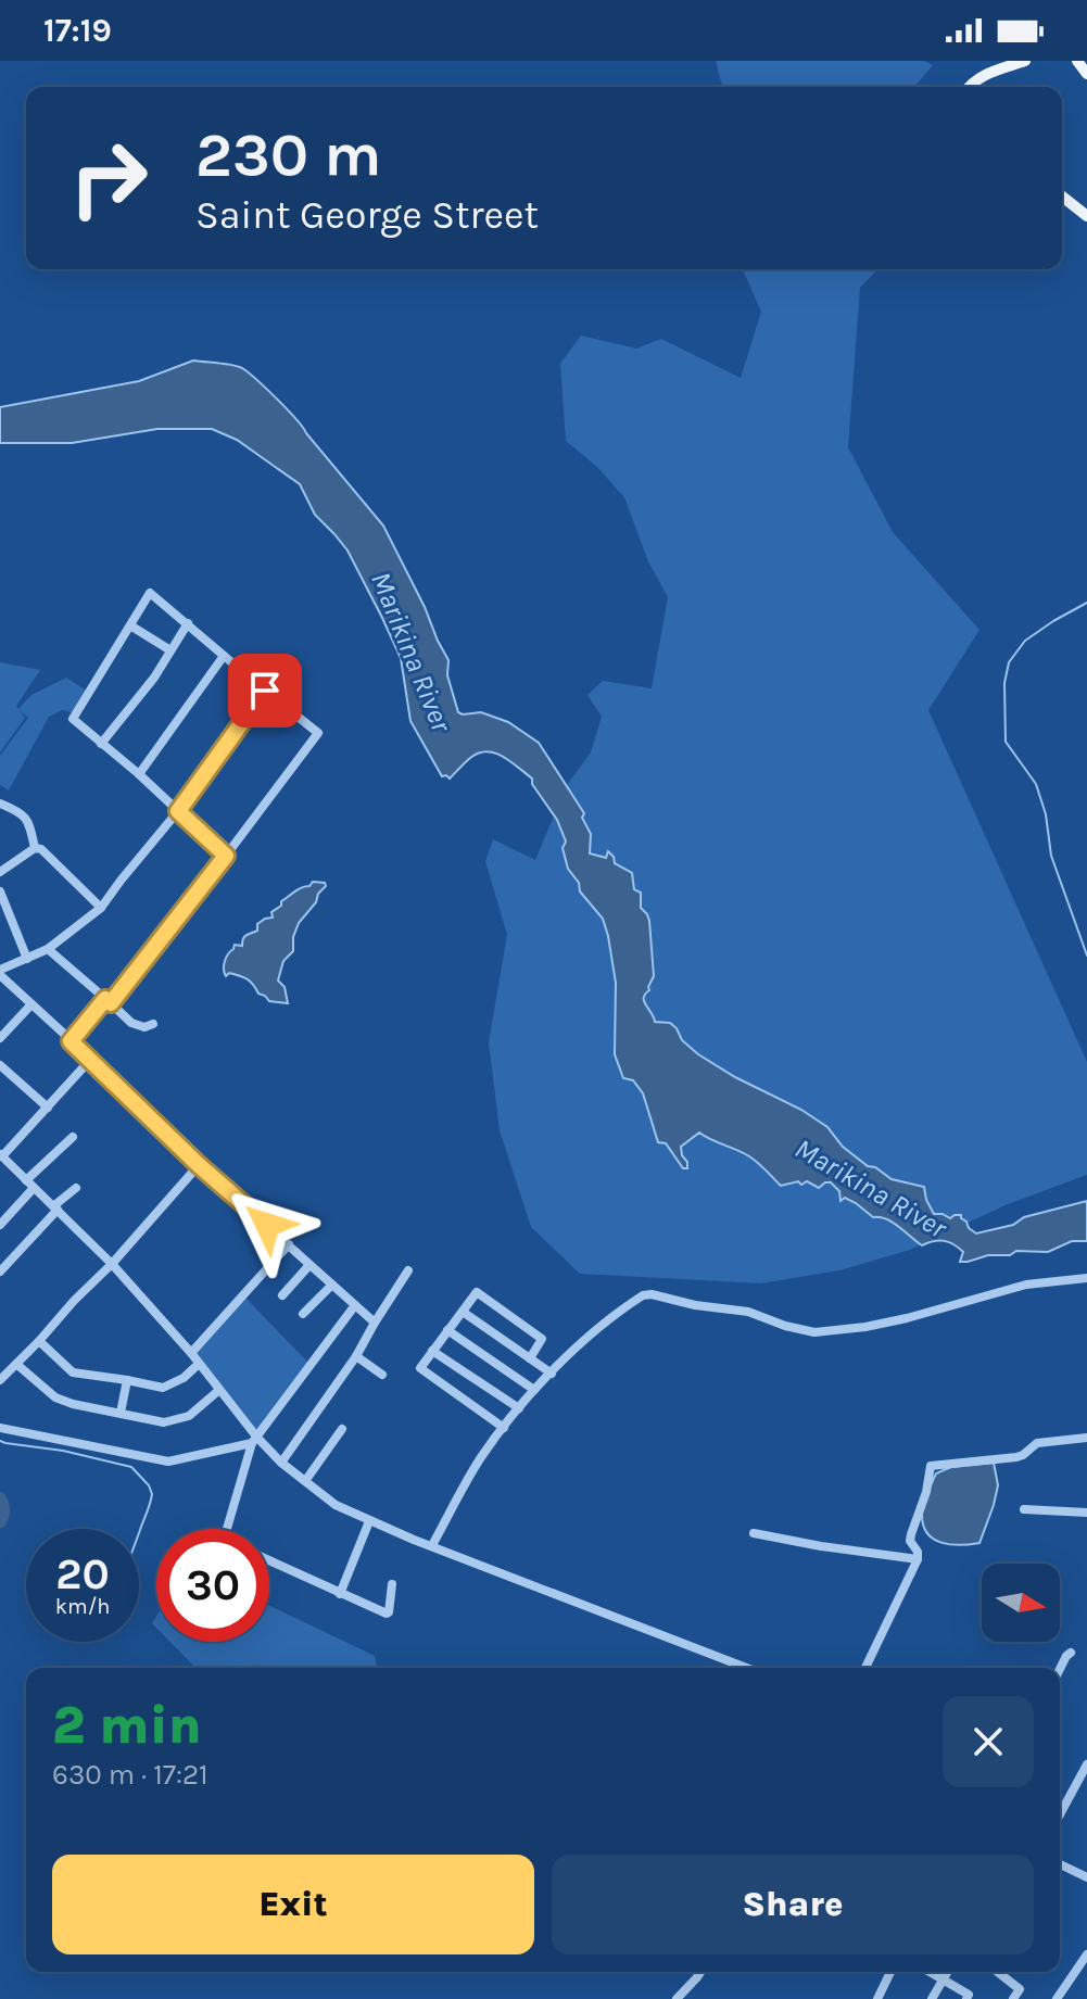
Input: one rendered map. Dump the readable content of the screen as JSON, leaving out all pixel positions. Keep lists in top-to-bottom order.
{
  "water": ["Marikina River"],
  "north": "right",
  "page": {
    "status": "17:19",
    "turn": ["230 m", "Saint George Street"],
    "speed": "20 km/h",
    "limit": "30",
    "heading": ["2 min", "630 m · 17:21"],
    "buttons": ["Exit", "Share"]
  }
}
